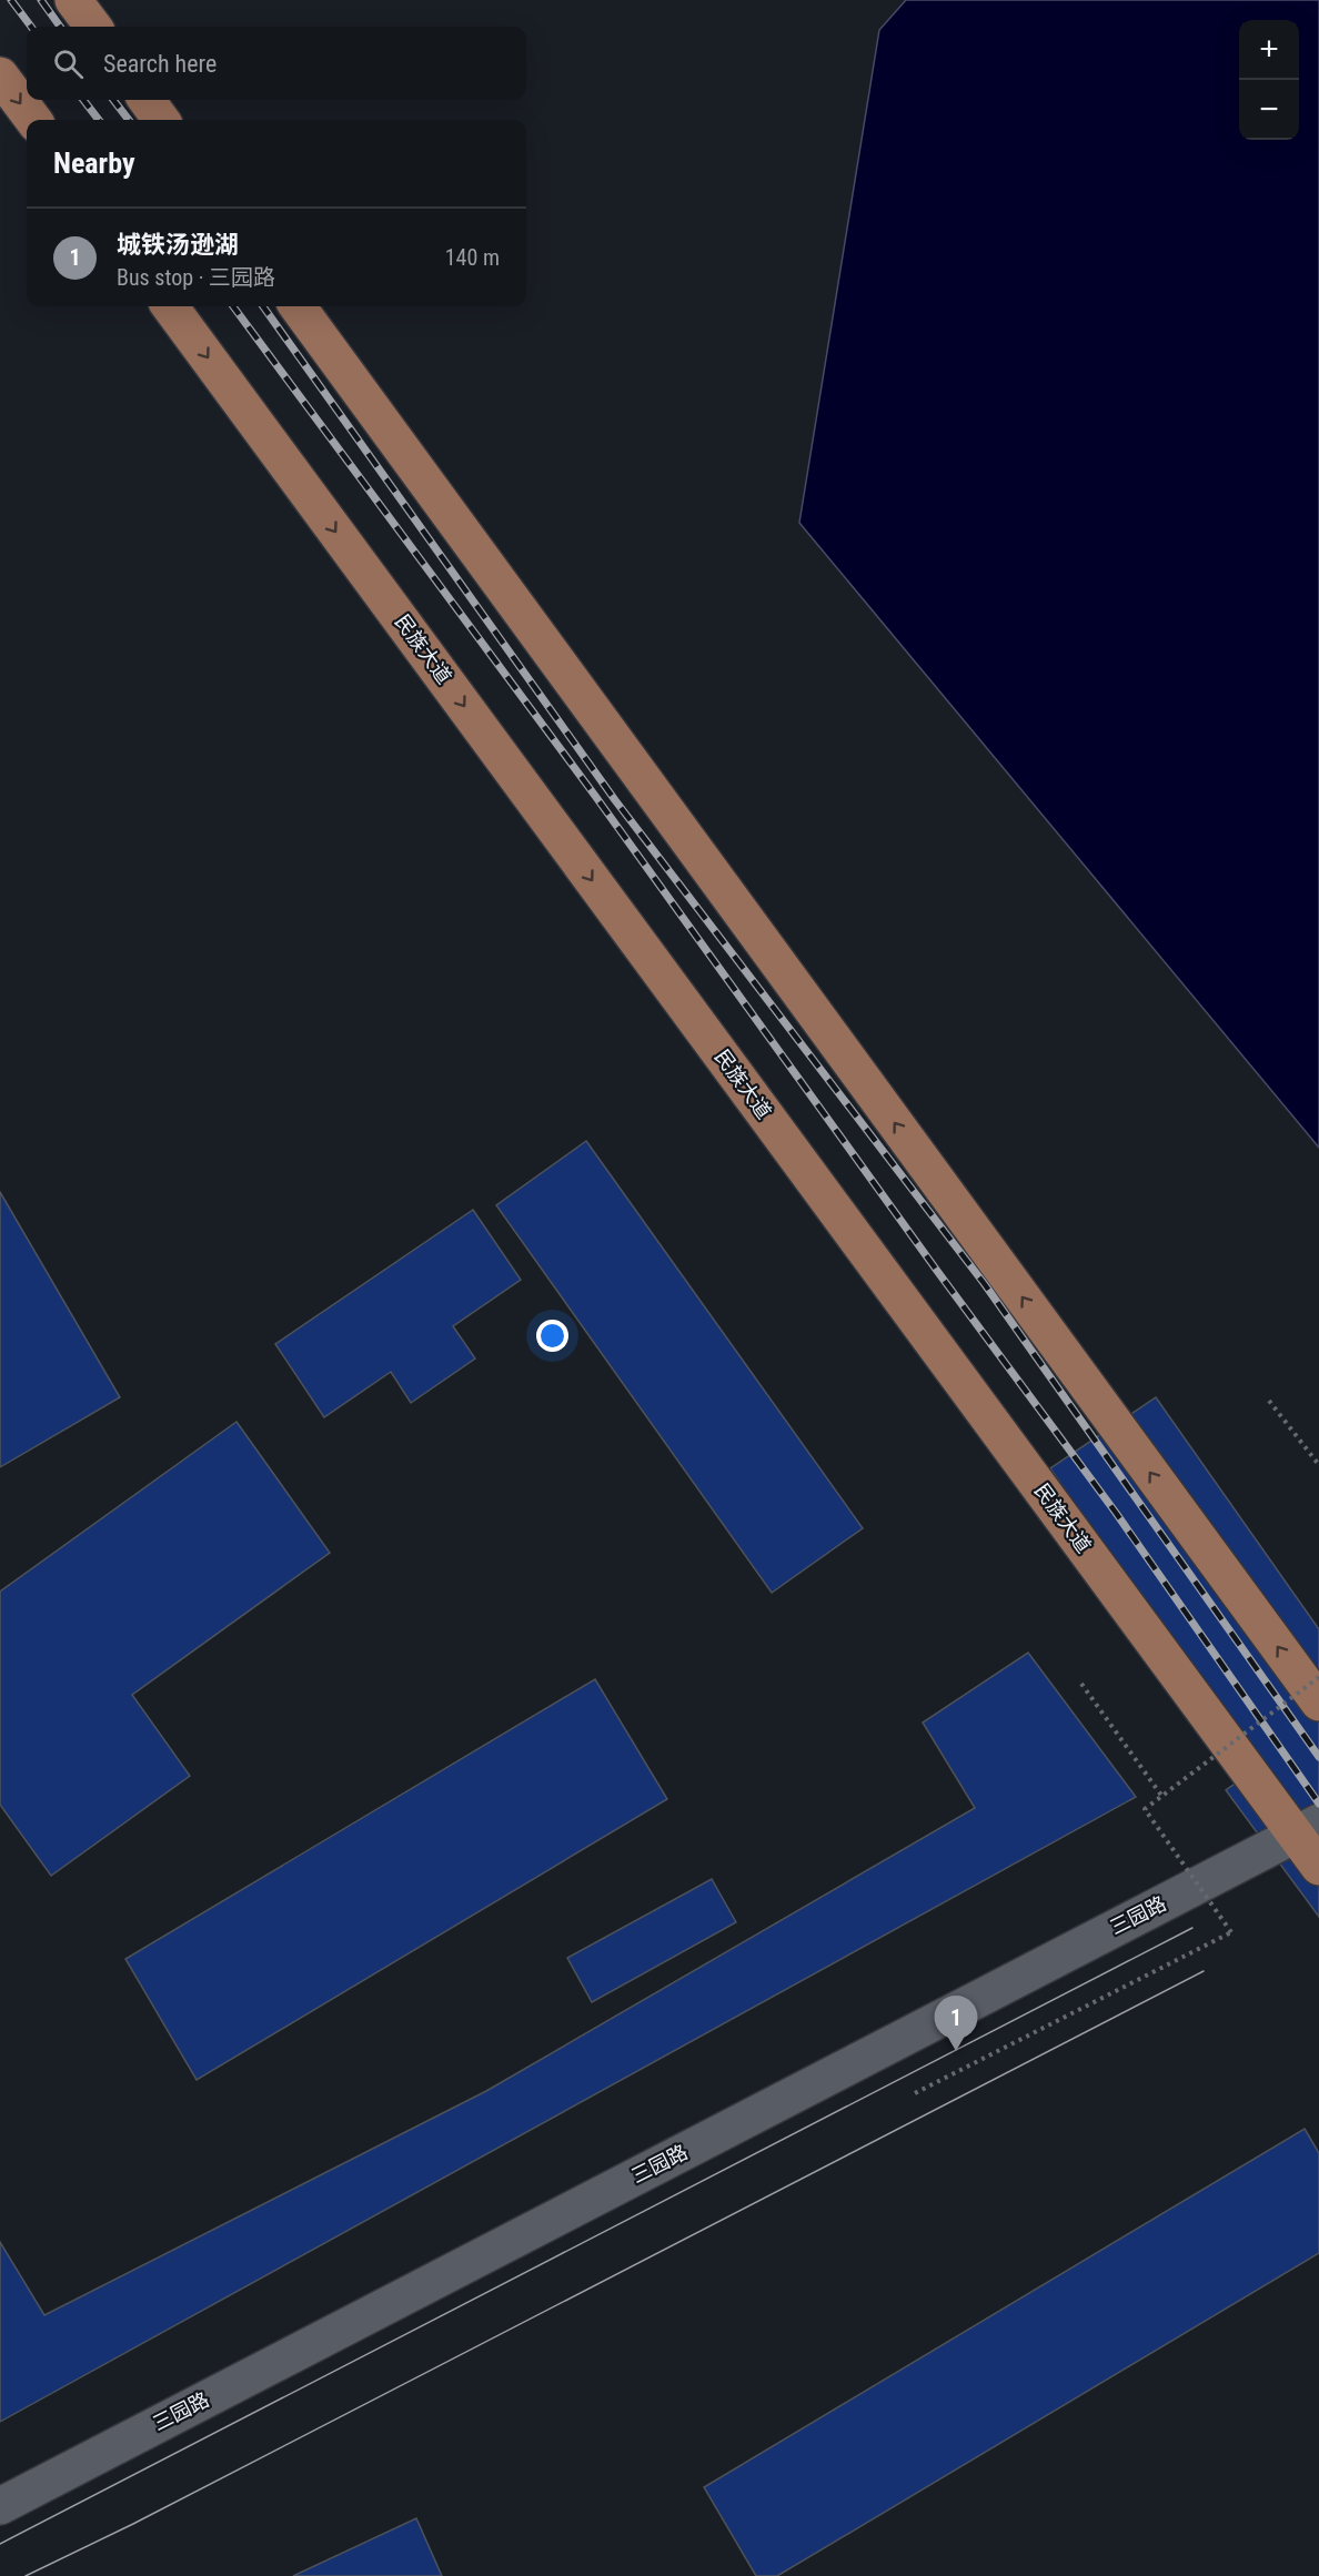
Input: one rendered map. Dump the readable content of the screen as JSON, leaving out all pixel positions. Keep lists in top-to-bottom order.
{
  "streets": {
    "main road": ["民族大道"],
    "street": ["三园路"]
  },
  "crossings": [
    ["民族大道", "三园路"]
  ],
  "page": {
    "map_buttons": ["+", "−"],
    "search": "Search here",
    "heading": "Nearby",
    "list": [
      {
        "mark": "1",
        "name": "城铁汤逊湖",
        "note": "Bus stop · 三园路",
        "value": "140 m"
      }
    ],
    "pins": "1"
  }
}
